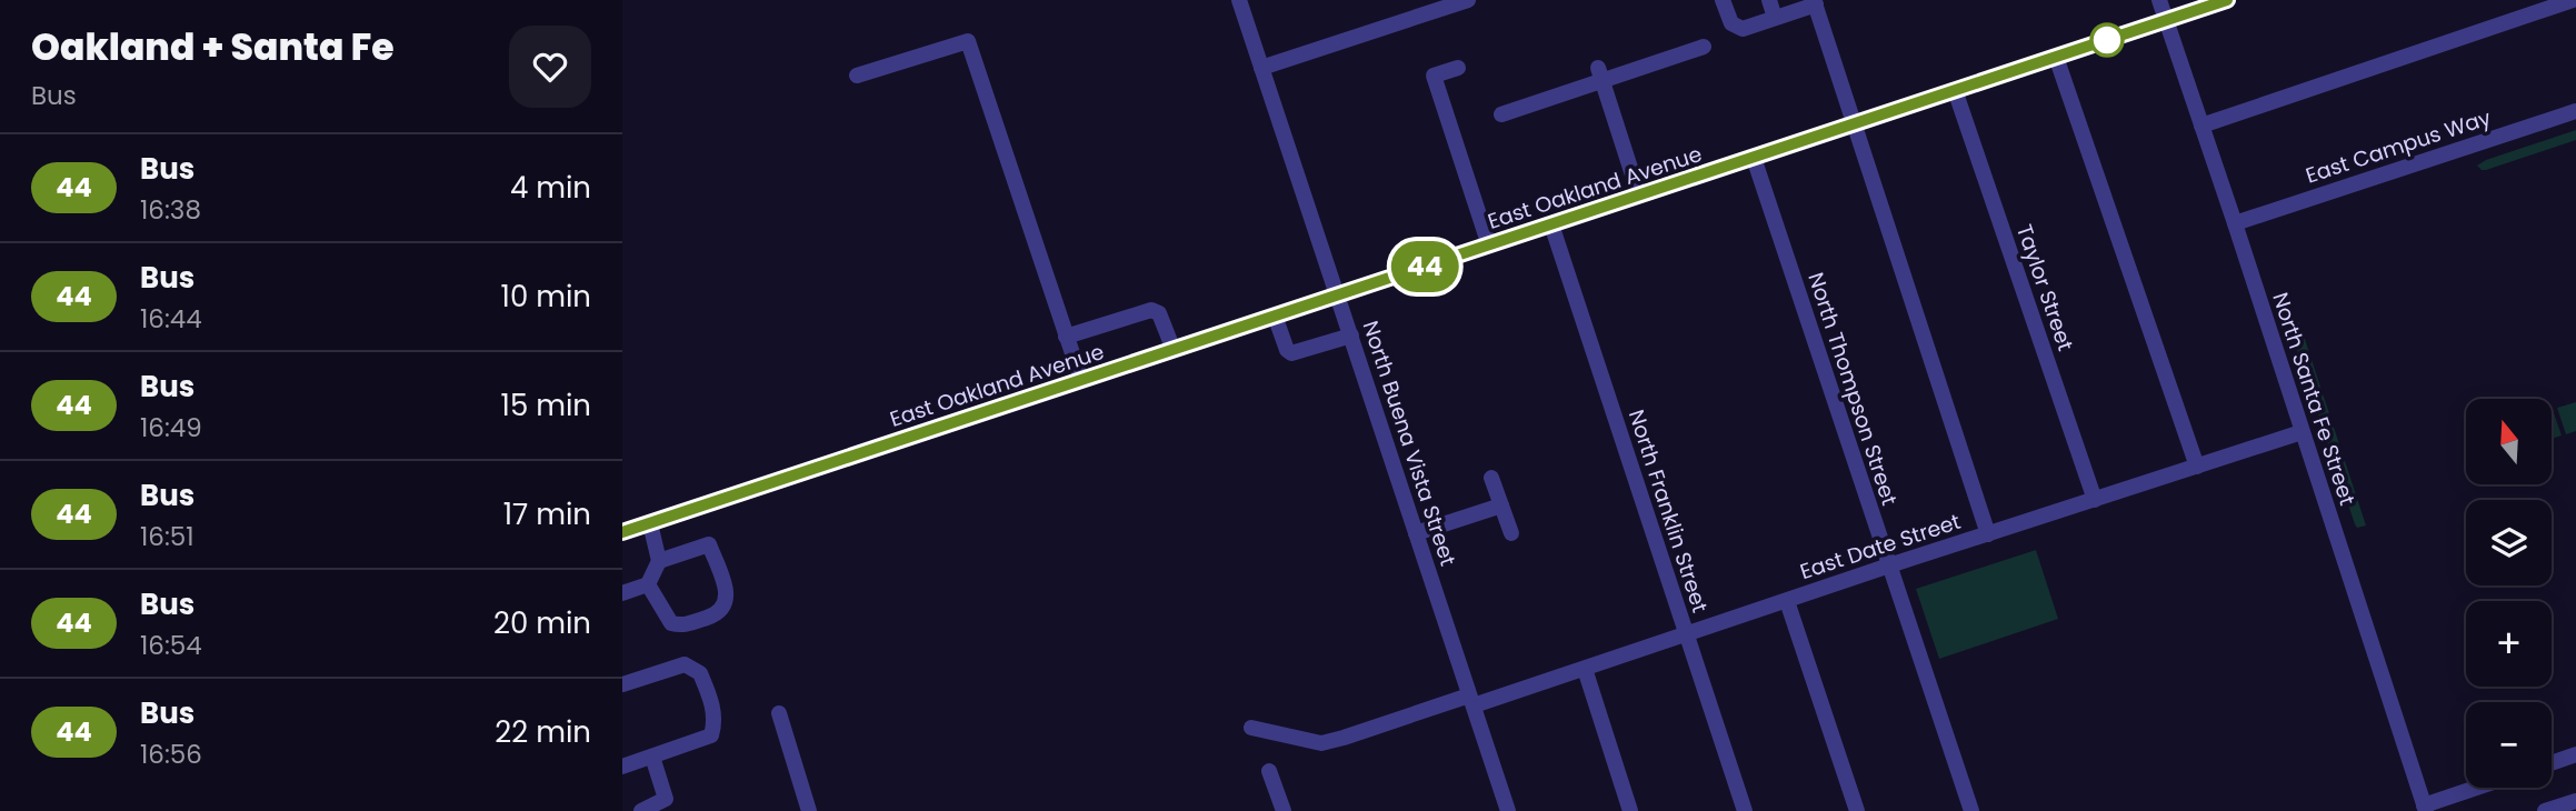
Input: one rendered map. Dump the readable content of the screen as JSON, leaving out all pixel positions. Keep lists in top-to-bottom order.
{
  "streets": {
    "street": [
      "East Campus Way",
      "East Oakland Avenue",
      "Taylor Street",
      "North Thompson Street",
      "North Santa Fe Street",
      "North Buena Vista Street",
      "North Franklin Street",
      "East Date Street"
    ]
  },
  "crossings": [
    ["East Campus Way", "North Santa Fe Street"],
    ["East Oakland Avenue", "Taylor Street"],
    ["East Oakland Avenue", "North Thompson Street"],
    ["East Oakland Avenue", "North Santa Fe Street"],
    ["East Oakland Avenue", "North Buena Vista Street"],
    ["East Oakland Avenue", "North Franklin Street"],
    ["Taylor Street", "East Date Street"],
    ["North Thompson Street", "East Date Street"],
    ["North Santa Fe Street", "East Date Street"],
    ["North Buena Vista Street", "East Date Street"],
    ["North Franklin Street", "East Date Street"]
  ],
  "lines": ["bus line 44"],
  "north": "top",
  "page": {
    "heading": ["Oakland + Santa Fe", "Bus"],
    "on_map": "44",
    "list": [
      {
        "mark": "44",
        "name": "Bus",
        "note": "16:38",
        "value": "4 min"
      },
      {
        "mark": "44",
        "name": "Bus",
        "note": "16:44",
        "value": "10 min"
      },
      {
        "mark": "44",
        "name": "Bus",
        "note": "16:49",
        "value": "15 min"
      },
      {
        "mark": "44",
        "name": "Bus",
        "note": "16:51",
        "value": "17 min"
      },
      {
        "mark": "44",
        "name": "Bus",
        "note": "16:54",
        "value": "20 min"
      },
      {
        "mark": "44",
        "name": "Bus",
        "note": "16:56",
        "value": "22 min"
      }
    ],
    "map_buttons": ["+", "−"]
  }
}
